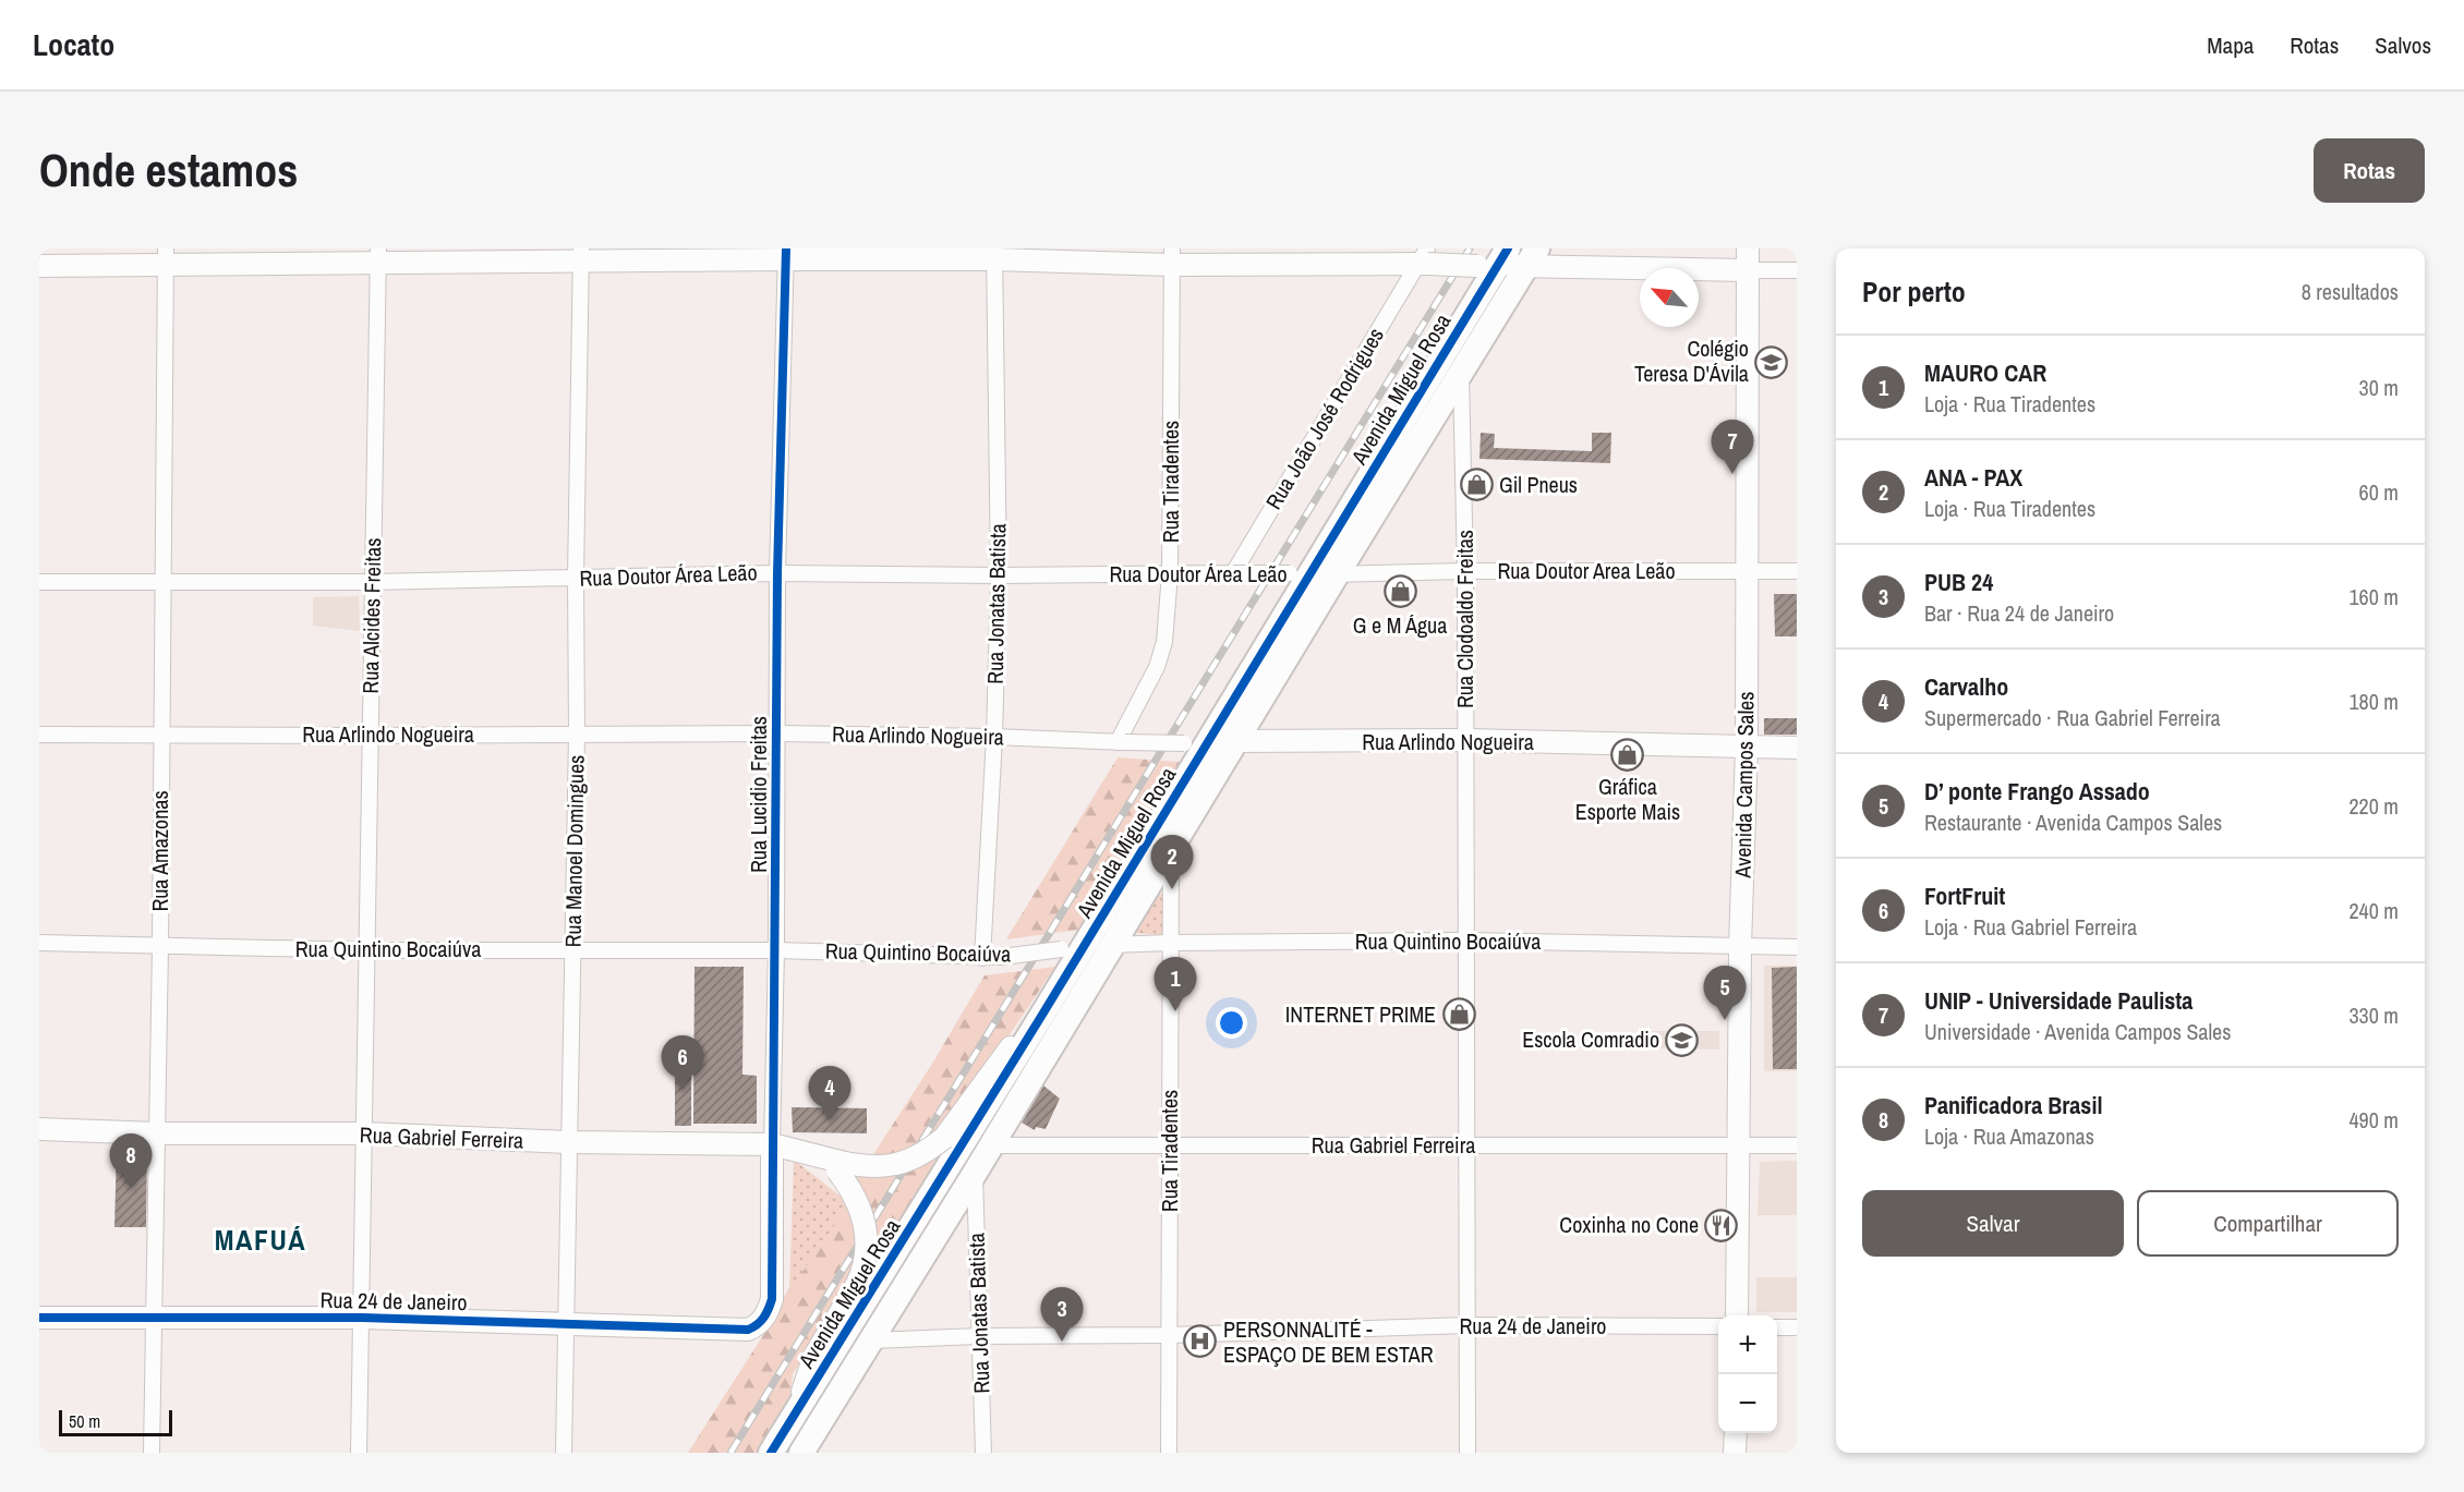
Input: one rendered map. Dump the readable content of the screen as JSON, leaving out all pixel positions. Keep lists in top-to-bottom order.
{
  "streets": {
    "main road": ["Avenida Miguel Rosa"],
    "street": [
      "Rua João José Rodrigues",
      "Rua Tiradentes",
      "Rua Doutor Area Leão",
      "Rua Doutor Área Leão",
      "Rua Jonatas Batista",
      "Rua Alcides Freitas",
      "Rua Clodoaldo Freitas",
      "Rua Arlindo Nogueira",
      "Avenida Campos Sales",
      "Rua Lucidio Freitas",
      "Rua Amazonas",
      "Rua Manoel Domingues",
      "Rua Quintino Bocaiúva",
      "Rua Gabriel Ferreira",
      "Rua 24 de Janeiro"
    ]
  },
  "crossings": [
    ["Avenida Miguel Rosa", "Rua Tiradentes"],
    ["Avenida Miguel Rosa", "Rua Doutor Area Leão"],
    ["Avenida Miguel Rosa", "Rua Doutor Área Leão"],
    ["Avenida Miguel Rosa", "Rua Jonatas Batista"],
    ["Avenida Miguel Rosa", "Rua Clodoaldo Freitas"],
    ["Avenida Miguel Rosa", "Rua Arlindo Nogueira"],
    ["Avenida Miguel Rosa", "Rua Quintino Bocaiúva"],
    ["Avenida Miguel Rosa", "Rua Gabriel Ferreira"],
    ["Avenida Miguel Rosa", "Rua 24 de Janeiro"],
    ["Rua João José Rodrigues", "Rua Doutor Área Leão"],
    ["Rua Tiradentes", "Rua Doutor Área Leão"],
    ["Rua Tiradentes", "Rua Arlindo Nogueira"],
    ["Rua Tiradentes", "Rua Quintino Bocaiúva"],
    ["Rua Tiradentes", "Rua Gabriel Ferreira"],
    ["Rua Tiradentes", "Rua 24 de Janeiro"],
    ["Rua Doutor Area Leão", "Rua Doutor Área Leão"],
    ["Rua Doutor Area Leão", "Rua Clodoaldo Freitas"],
    ["Rua Doutor Area Leão", "Avenida Campos Sales"],
    ["Rua Doutor Área Leão", "Rua Jonatas Batista"],
    ["Rua Doutor Área Leão", "Rua Alcides Freitas"],
    ["Rua Doutor Área Leão", "Rua Lucidio Freitas"],
    ["Rua Doutor Área Leão", "Rua Amazonas"],
    ["Rua Doutor Área Leão", "Rua Manoel Domingues"],
    ["Rua Jonatas Batista", "Rua Arlindo Nogueira"],
    ["Rua Jonatas Batista", "Rua Quintino Bocaiúva"],
    ["Rua Jonatas Batista", "Rua 24 de Janeiro"],
    ["Rua Alcides Freitas", "Rua Arlindo Nogueira"],
    ["Rua Alcides Freitas", "Rua Quintino Bocaiúva"],
    ["Rua Alcides Freitas", "Rua Gabriel Ferreira"],
    ["Rua Alcides Freitas", "Rua 24 de Janeiro"],
    ["Rua Clodoaldo Freitas", "Rua Arlindo Nogueira"],
    ["Rua Clodoaldo Freitas", "Rua Quintino Bocaiúva"],
    ["Rua Clodoaldo Freitas", "Rua Gabriel Ferreira"],
    ["Rua Clodoaldo Freitas", "Rua 24 de Janeiro"],
    ["Rua Arlindo Nogueira", "Avenida Campos Sales"],
    ["Rua Arlindo Nogueira", "Rua Lucidio Freitas"],
    ["Rua Arlindo Nogueira", "Rua Amazonas"],
    ["Rua Arlindo Nogueira", "Rua Manoel Domingues"],
    ["Avenida Campos Sales", "Rua Quintino Bocaiúva"],
    ["Avenida Campos Sales", "Rua Gabriel Ferreira"],
    ["Rua Lucidio Freitas", "Rua Quintino Bocaiúva"],
    ["Rua Lucidio Freitas", "Rua Gabriel Ferreira"],
    ["Rua Lucidio Freitas", "Rua 24 de Janeiro"],
    ["Rua Amazonas", "Rua Quintino Bocaiúva"],
    ["Rua Amazonas", "Rua Gabriel Ferreira"],
    ["Rua Amazonas", "Rua 24 de Janeiro"],
    ["Rua Manoel Domingues", "Rua Quintino Bocaiúva"],
    ["Rua Manoel Domingues", "Rua Gabriel Ferreira"],
    ["Rua Manoel Domingues", "Rua 24 de Janeiro"]
  ],
  "districts": ["MAFUÁ"],
  "places": {
    "school or university": ["Colégio Teresa D'Ávila", "Escola Comradio"],
    "shop": [
      "Gil Pneus",
      "G e M Água",
      "Gráfica Esporte Mais",
      "INTERNET PRIME"
    ],
    "restaurant": ["Coxinha no Cone"],
    "hospital": ["PERSONNALITÉ - ESPAÇO DE BEM ESTAR"]
  },
  "scale_bar": "50 m",
  "north": "top left",
  "page": {
    "header": "Locato",
    "nav": ["Mapa", "Rotas", "Salvos"],
    "buttons": [
      "Rotas",
      ["Salvar", "Compartilhar"]
    ],
    "title": "Onde estamos",
    "heading": ["Por perto", "8 resultados"],
    "list": [
      {
        "mark": "1",
        "name": "MAURO CAR",
        "note": "Loja · Rua Tiradentes",
        "value": "30 m"
      },
      {
        "mark": "2",
        "name": "ANA - PAX",
        "note": "Loja · Rua Tiradentes",
        "value": "60 m"
      },
      {
        "mark": "3",
        "name": "PUB 24",
        "note": "Bar · Rua 24 de Janeiro",
        "value": "160 m"
      },
      {
        "mark": "4",
        "name": "Carvalho",
        "note": "Supermercado · Rua Gabriel Ferreira",
        "value": "180 m"
      },
      {
        "mark": "5",
        "name": "D’ ponte Frango Assado",
        "note": "Restaurante · Avenida Campos Sales",
        "value": "220 m"
      },
      {
        "mark": "6",
        "name": "FortFruit",
        "note": "Loja · Rua Gabriel Ferreira",
        "value": "240 m"
      },
      {
        "mark": "7",
        "name": "UNIP - Universidade Paulista",
        "note": "Universidade · Avenida Campos Sales",
        "value": "330 m"
      },
      {
        "mark": "8",
        "name": "Panificadora Brasil",
        "note": "Loja · Rua Amazonas",
        "value": "490 m"
      }
    ],
    "pins": [
      "7",
      "2",
      "1",
      "5",
      "6",
      "4",
      "8",
      "3"
    ],
    "map_buttons": ["+", "−"],
    "scale": "50 m"
  }
}
